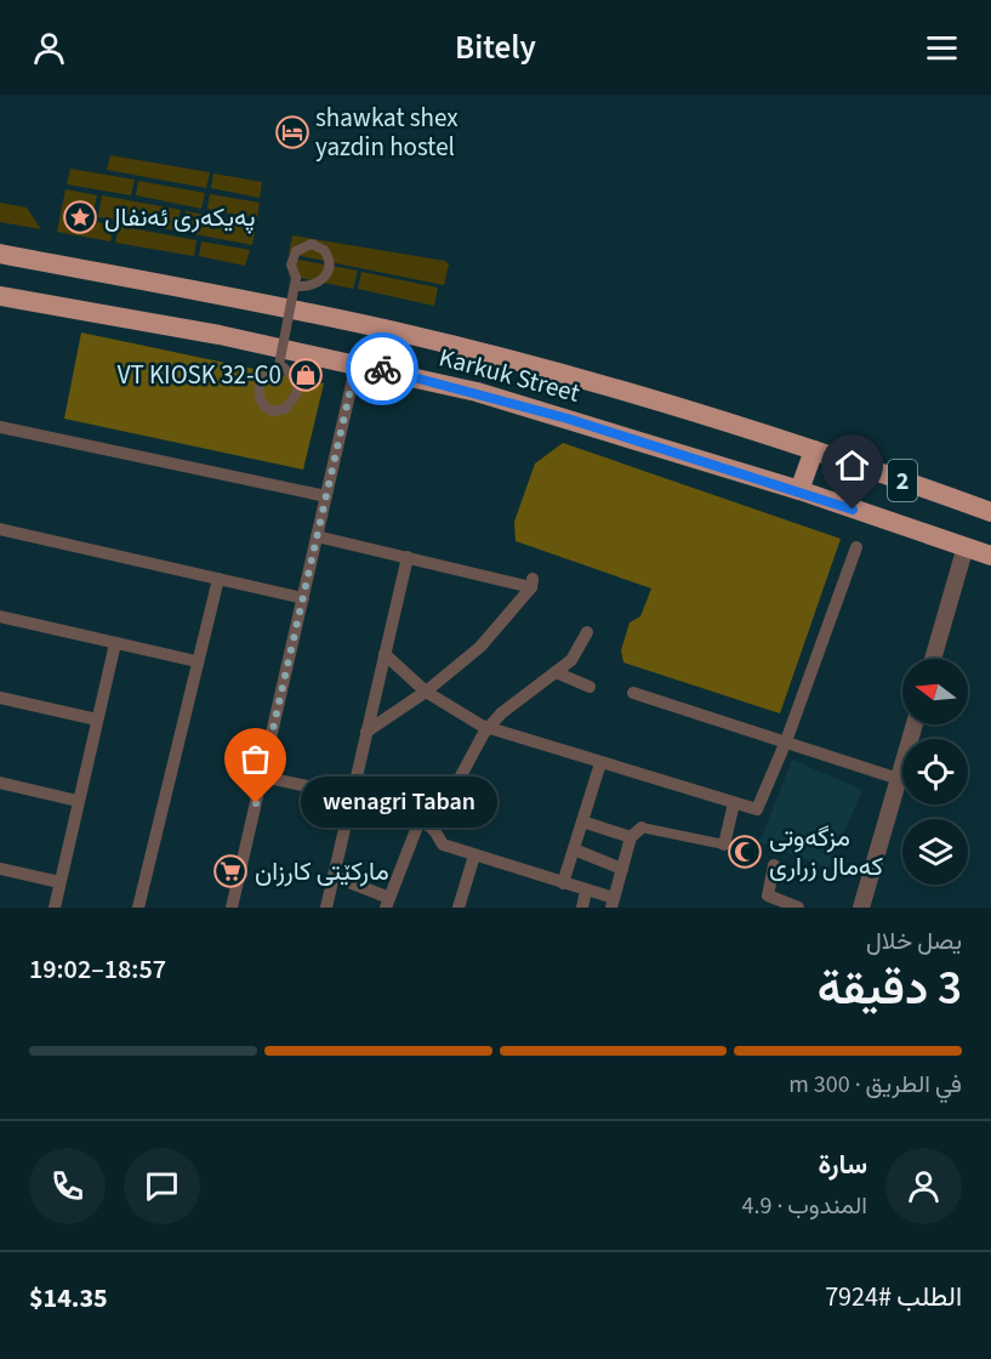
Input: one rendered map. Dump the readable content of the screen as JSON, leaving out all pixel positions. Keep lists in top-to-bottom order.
{
  "streets": {
    "highway": ["Karkuk Street", "2"]
  },
  "places": {
    "hotel": ["shawkat shex yazdin hostel"],
    "place": ["پەیکەری ئەنفال"],
    "shop": ["VT KIOSK 32-C0"],
    "other": ["wenagri Taban"],
    "mosque": ["مزگەوتی کەمال زراری"],
    "supermarket": ["مارکێتی کارزان"]
  },
  "north": "left",
  "page": {
    "header": "Bitely",
    "bubble": "wenagri Taban",
    "heading": ["3 دقيقة", "يصل خلال", "18:57–19:02"],
    "panel": [
      "سارة",
      "المندوب · 4.9",
      "الطلب #7924",
      "$14.35"
    ],
    "bar": "في الطريق · 300 m"
  }
}
